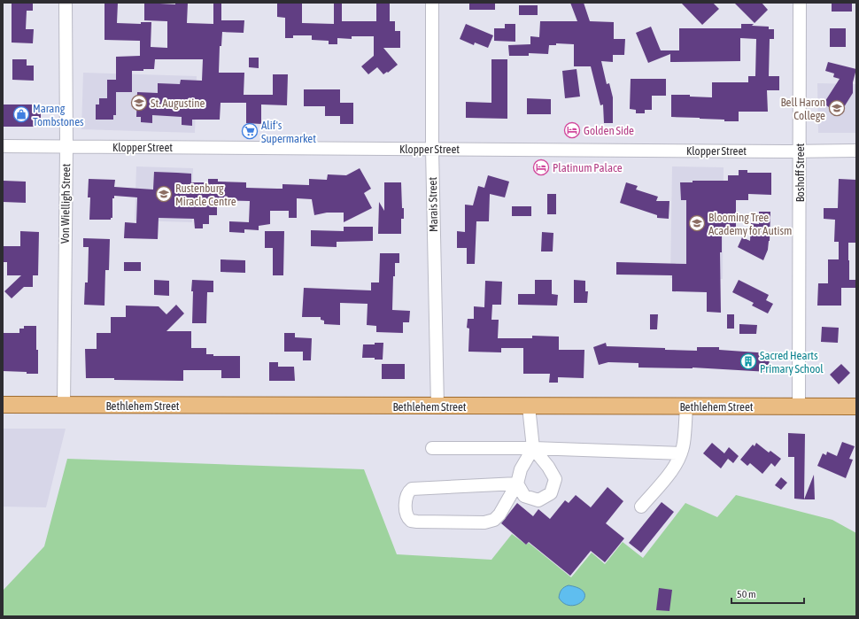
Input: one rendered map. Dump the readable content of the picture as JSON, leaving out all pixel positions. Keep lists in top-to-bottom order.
{
  "streets": {
    "main road": ["Bethlehem Street"],
    "street": [
      "Klopper Street",
      "Boshoff Street",
      "Von Wielligh Street",
      "Marais Street"
    ]
  },
  "crossings": [
    ["Klopper Street", "Boshoff Street"],
    ["Klopper Street", "Von Wielligh Street"],
    ["Klopper Street", "Marais Street"],
    ["Boshoff Street", "Bethlehem Street"],
    ["Von Wielligh Street", "Bethlehem Street"],
    ["Marais Street", "Bethlehem Street"]
  ],
  "places": {
    "school or university": [
      "St. Augustine",
      "Bell Haron College",
      "Rustenburg Miracle Centre",
      "Blooming Tree Academy for Autism"
    ],
    "shop": ["Marang Tombstones"],
    "hotel": ["Golden Side", "Platinum Palace"],
    "supermarket": ["Alif's Supermarket"],
    "building": ["Sacred Hearts Primary School"]
  },
  "scale_bar": "50 m"
}
